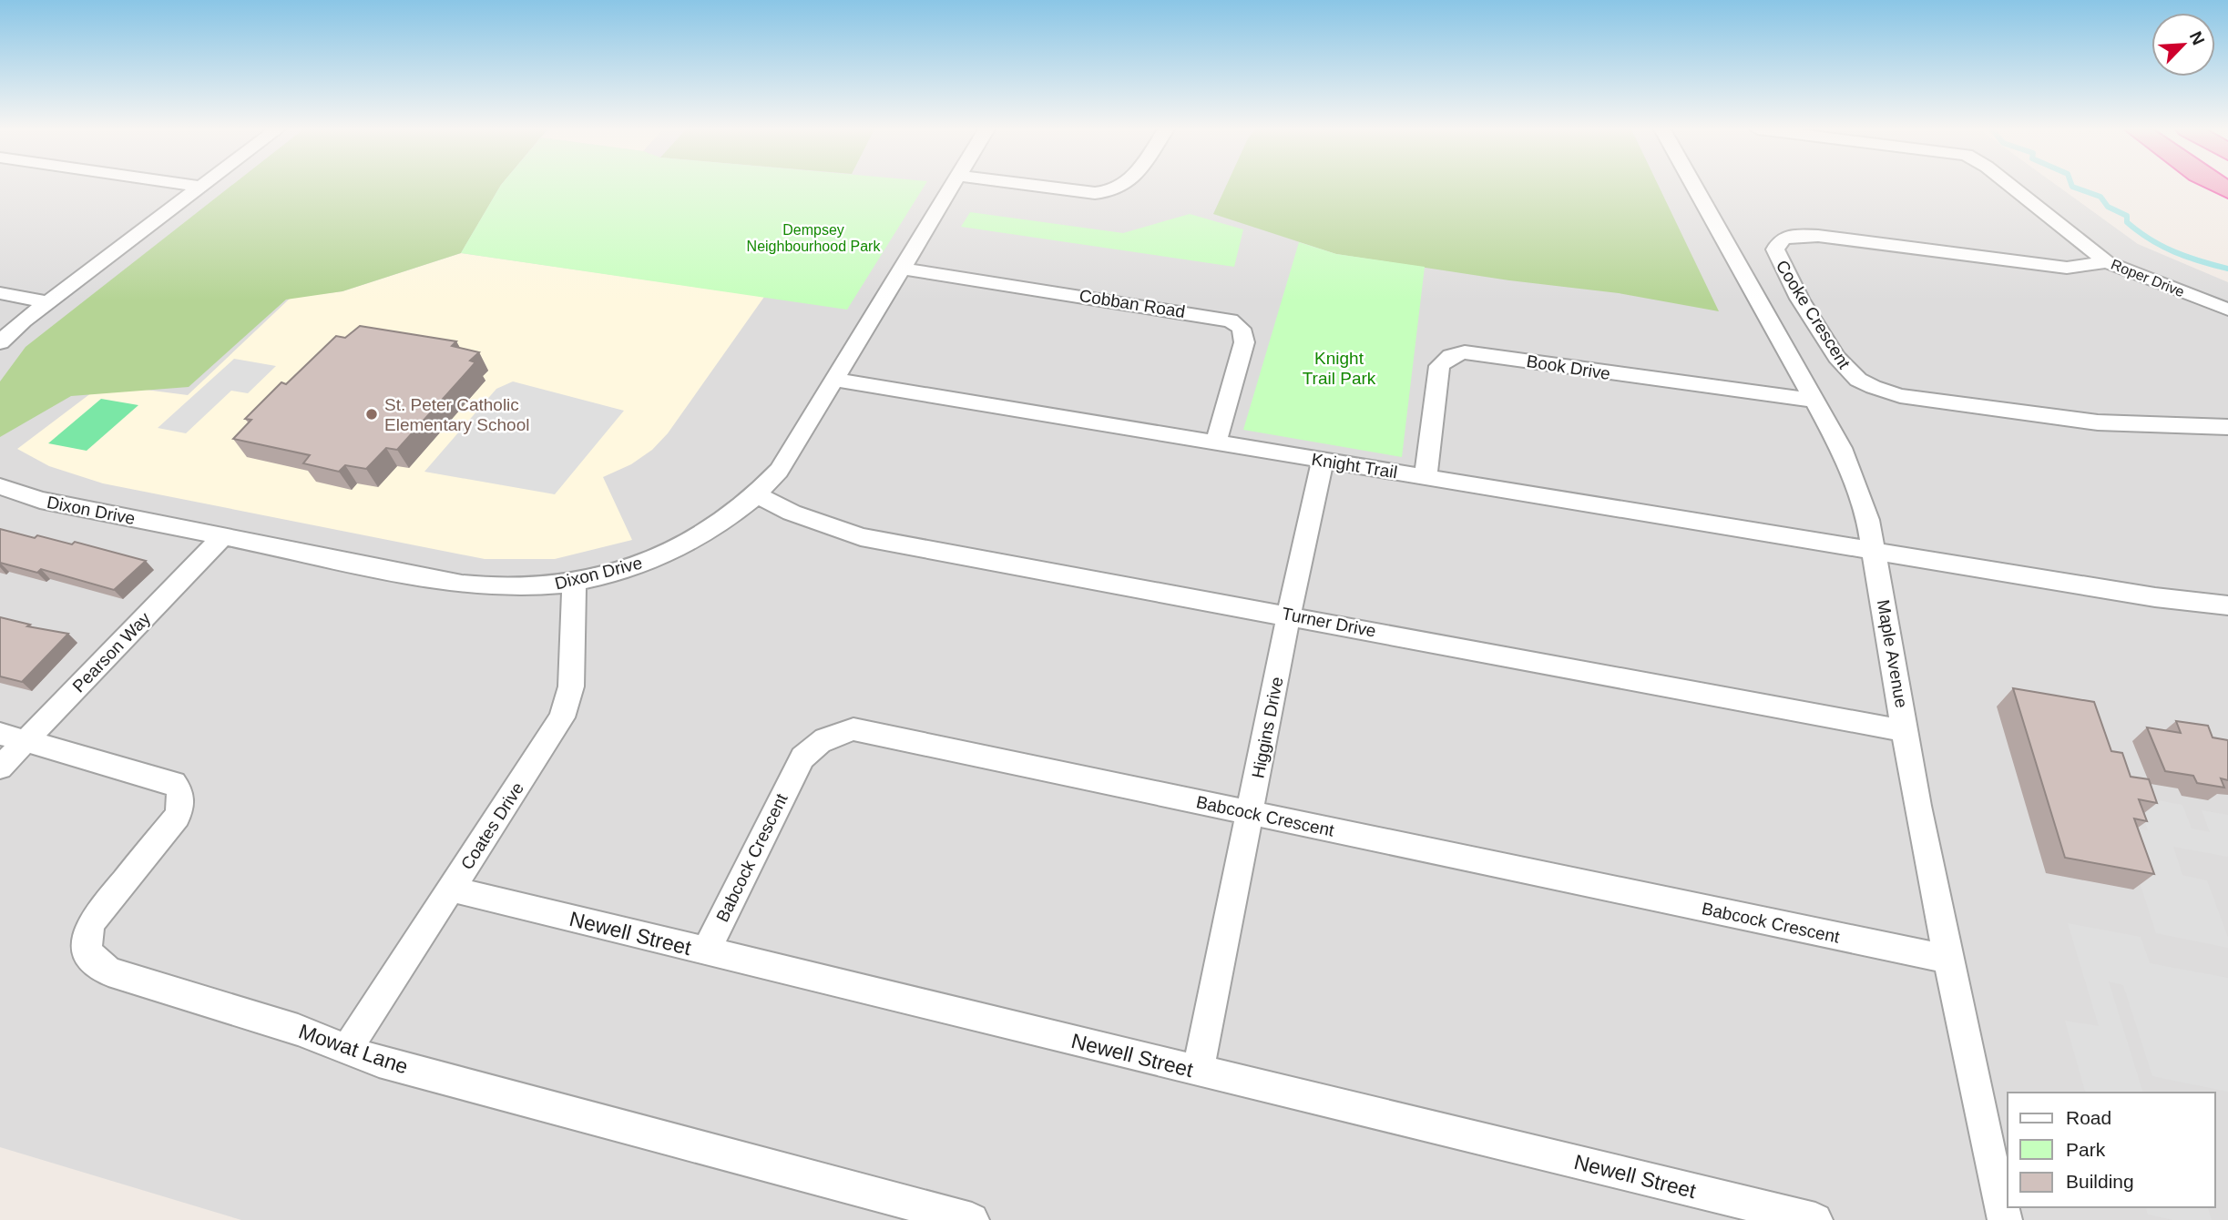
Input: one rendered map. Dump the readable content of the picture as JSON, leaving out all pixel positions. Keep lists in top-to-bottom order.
{
  "streets": {
    "street": [
      "Roper Drive",
      "Cobban Road",
      "Cooke Crescent",
      "Book Drive",
      "Knight Trail",
      "Dixon Drive",
      "Turner Drive",
      "Pearson Way",
      "Maple Avenue",
      "Higgins Drive",
      "Babcock Crescent",
      "Coates Drive",
      "Newell Street",
      "Mowat Lane"
    ]
  },
  "crossings": [
    ["Roper Drive", "Cooke Crescent"],
    ["Cobban Road", "Knight Trail"],
    ["Cobban Road", "Dixon Drive"],
    ["Book Drive", "Knight Trail"],
    ["Book Drive", "Maple Avenue"],
    ["Knight Trail", "Dixon Drive"],
    ["Knight Trail", "Maple Avenue"],
    ["Knight Trail", "Higgins Drive"],
    ["Dixon Drive", "Turner Drive"],
    ["Dixon Drive", "Pearson Way"],
    ["Dixon Drive", "Coates Drive"],
    ["Turner Drive", "Maple Avenue"],
    ["Turner Drive", "Higgins Drive"],
    ["Pearson Way", "Mowat Lane"],
    ["Maple Avenue", "Babcock Crescent"],
    ["Higgins Drive", "Babcock Crescent"],
    ["Higgins Drive", "Newell Street"],
    ["Babcock Crescent", "Newell Street"],
    ["Coates Drive", "Newell Street"],
    ["Coates Drive", "Mowat Lane"]
  ],
  "parks": ["Dempsey Neighbourhood Park", "Knight Trail Park"],
  "places": ["St. Peter Catholic Elementary School"],
  "legend": ["Road", "Park", "Building"],
  "north": "top right"
}
